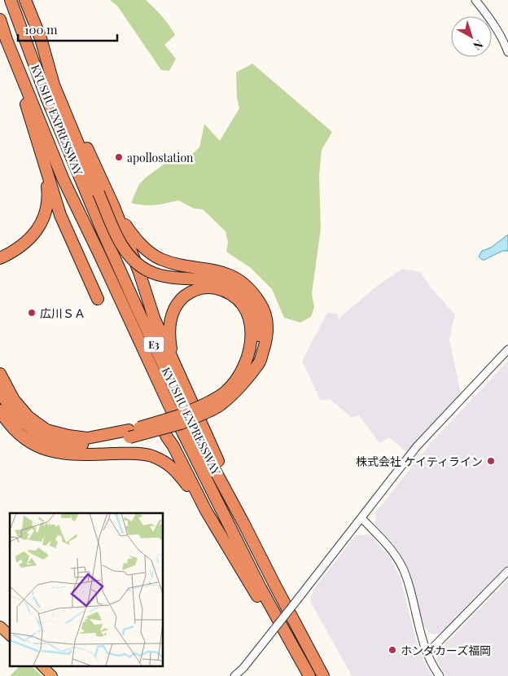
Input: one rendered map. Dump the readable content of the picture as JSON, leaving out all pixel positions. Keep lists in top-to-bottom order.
{
  "streets": {
    "highway": ["KYUSHU EXPRESSWAY", "E3"]
  },
  "places": [
    "apollostation",
    "広川ＳＡ",
    "株式会社 ケイティライン",
    "ホンダカーズ福岡"
  ],
  "scale_bar": "100 m",
  "north": "bottom right"
}
